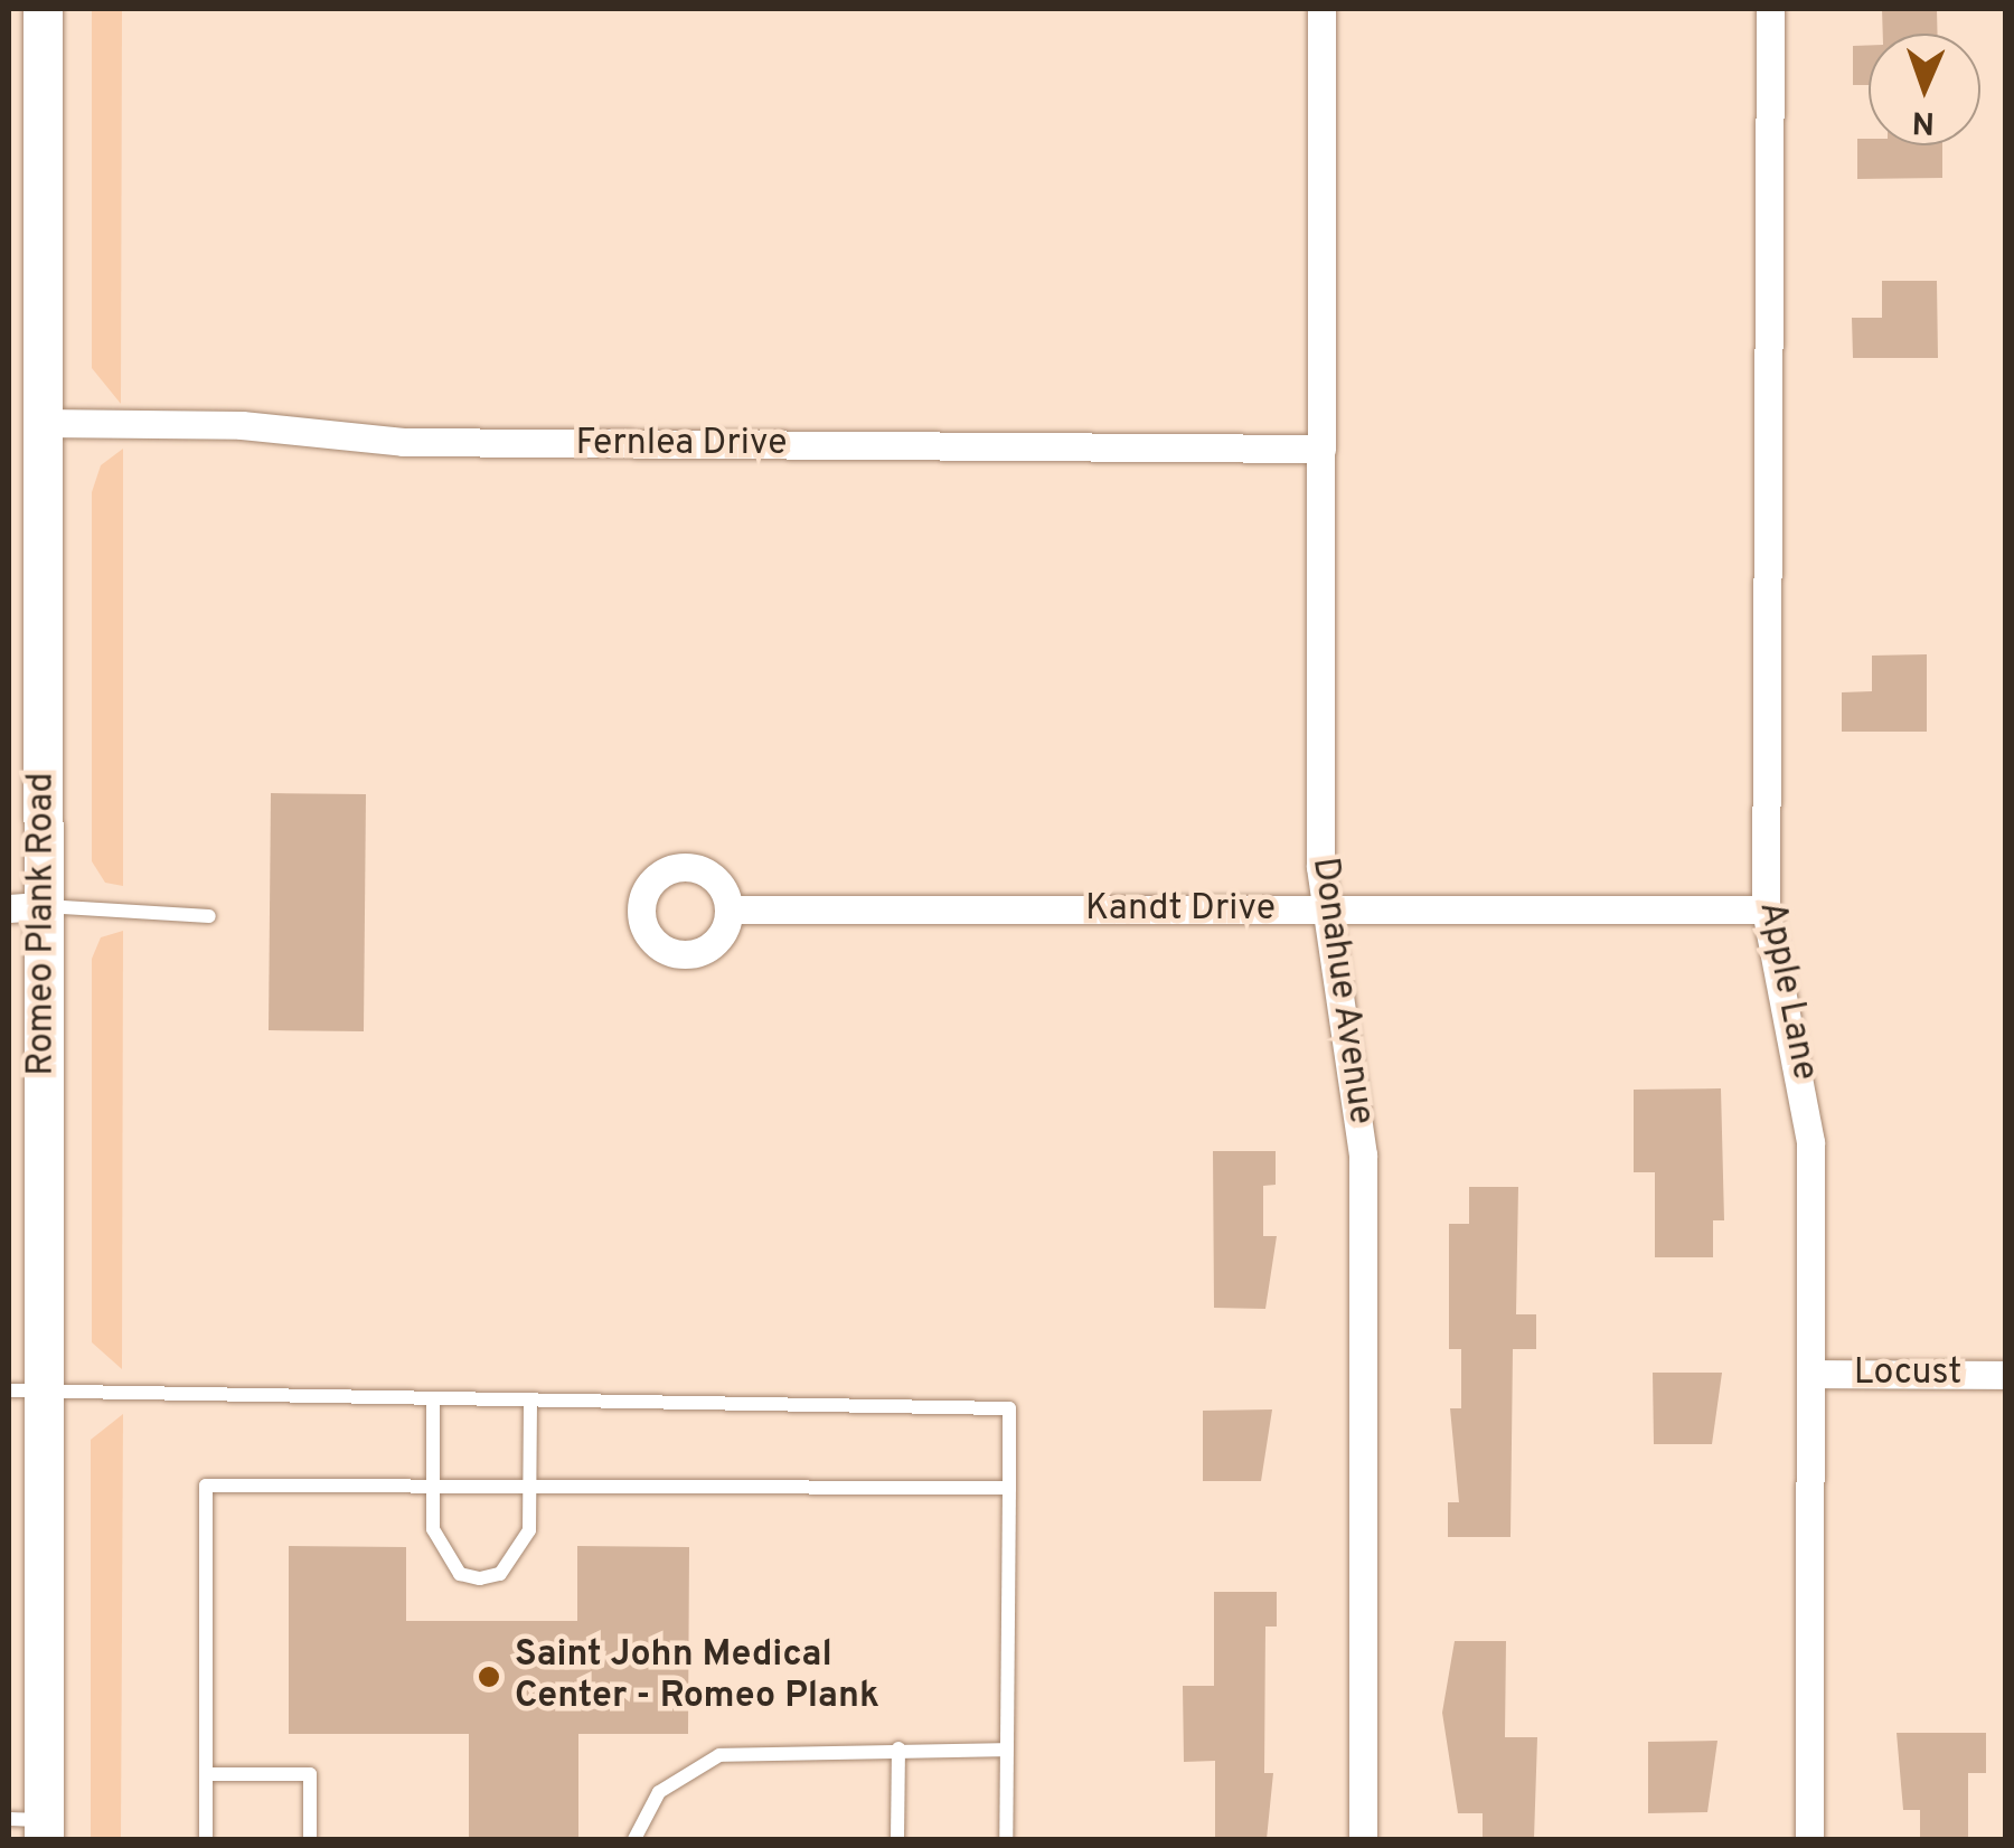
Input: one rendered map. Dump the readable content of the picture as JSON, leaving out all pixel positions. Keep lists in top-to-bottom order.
{
  "streets": {
    "main road": ["Romeo Plank Road"],
    "street": [
      "Fernlea Drive",
      "Kandt Drive",
      "Donahue Avenue",
      "Apple Lane",
      "Locust"
    ]
  },
  "crossings": [
    ["Fernlea Drive", "Romeo Plank Road"],
    ["Fernlea Drive", "Donahue Avenue"],
    ["Kandt Drive", "Donahue Avenue"],
    ["Kandt Drive", "Apple Lane"],
    ["Apple Lane", "Locust"]
  ],
  "places": ["Saint John Medical Center - Romeo Plank"],
  "north": "bottom"
}
